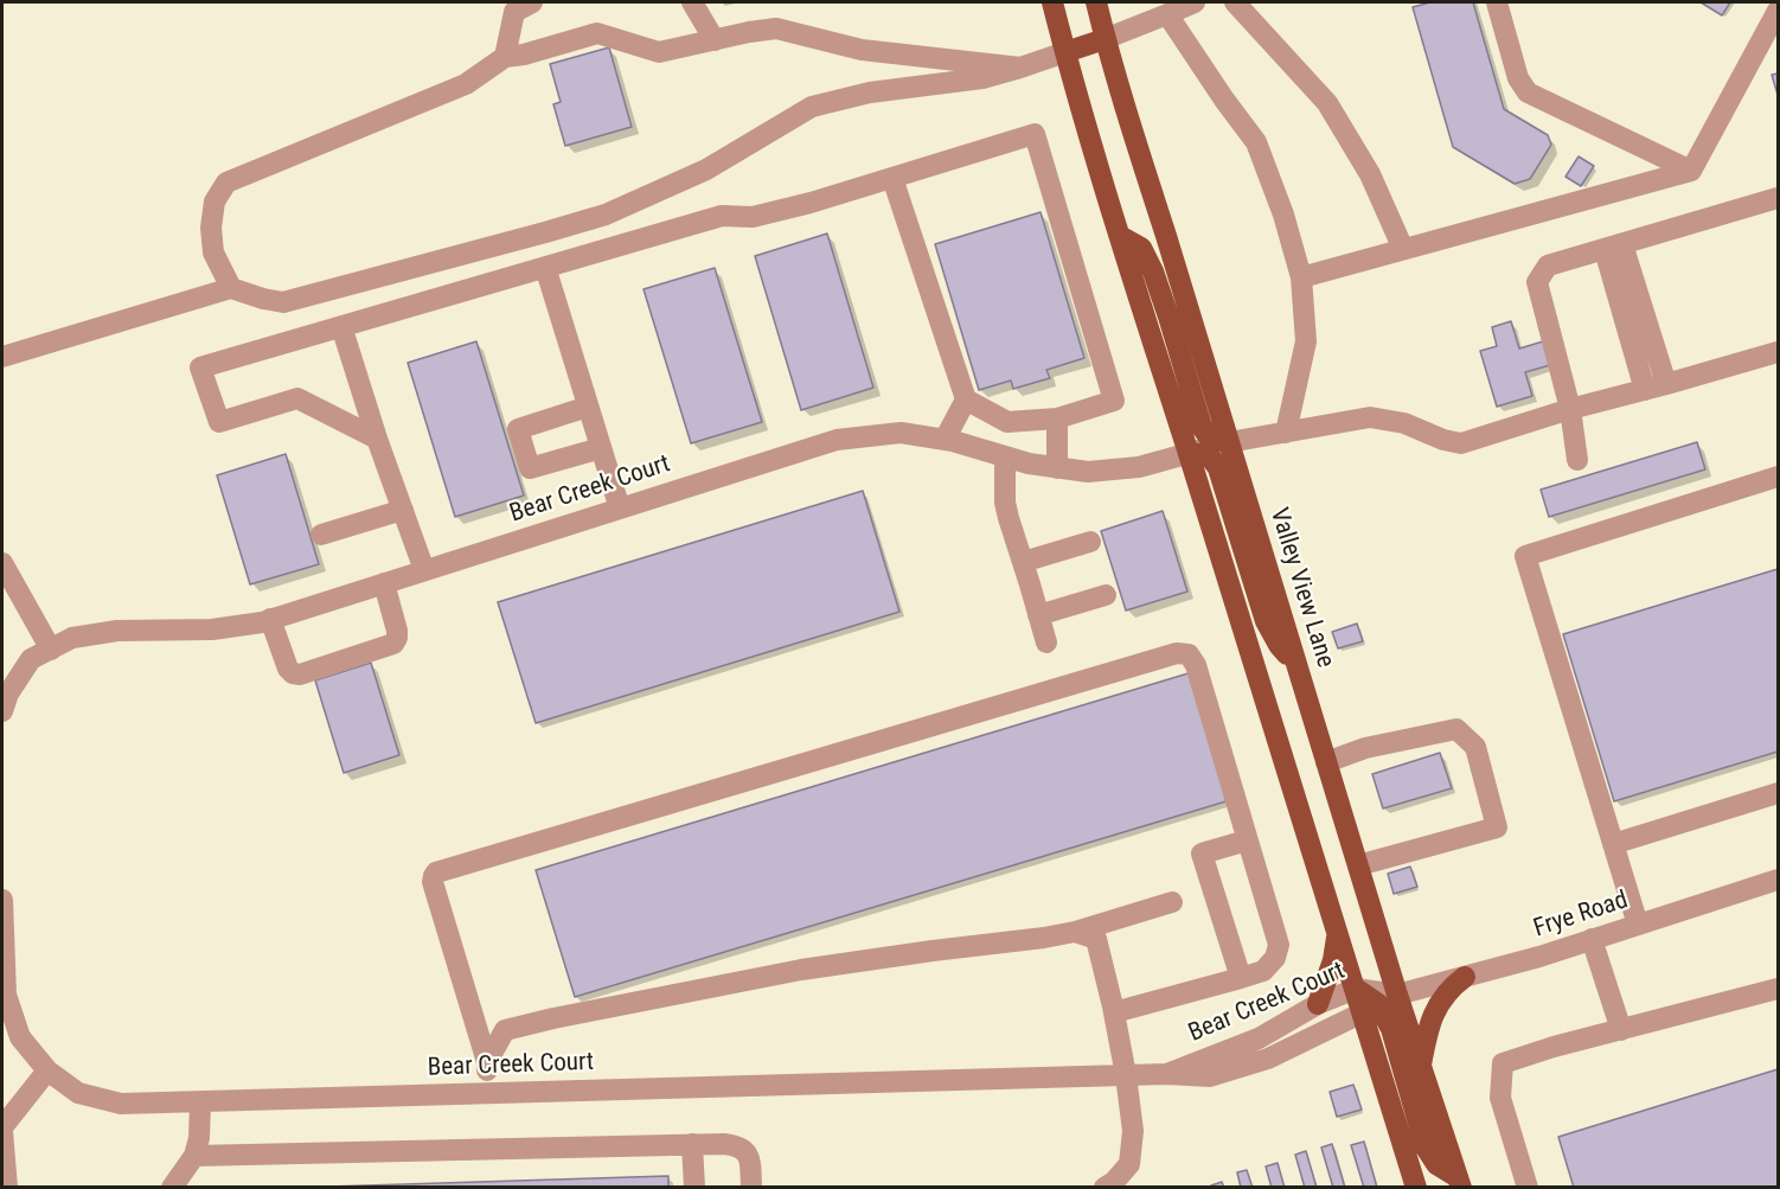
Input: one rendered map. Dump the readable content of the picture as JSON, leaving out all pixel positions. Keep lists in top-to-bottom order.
{
  "streets": {
    "main road": ["Valley View Lane"],
    "street": ["Bear Creek Court", "Frye Road"]
  },
  "crossings": [
    ["Bear Creek Court", "Valley View Lane"],
    ["Bear Creek Court", "Frye Road"],
    ["Valley View Lane", "Frye Road"]
  ]
}
